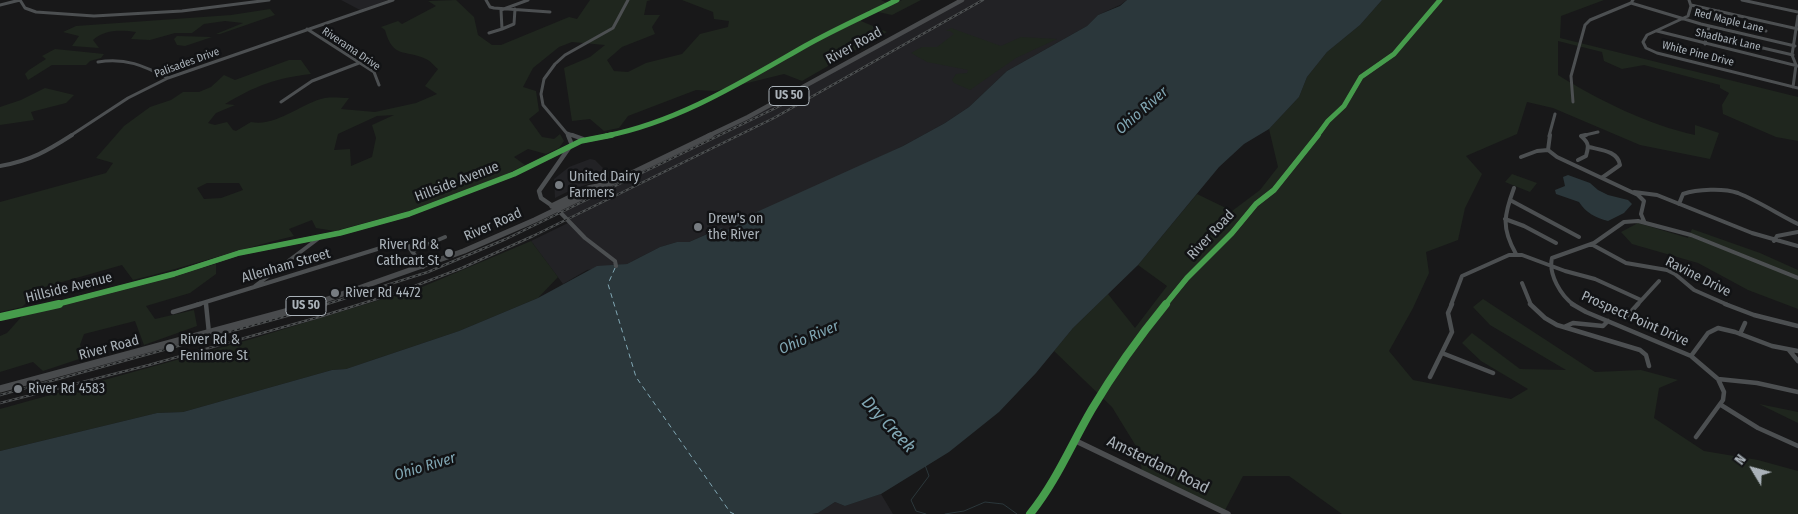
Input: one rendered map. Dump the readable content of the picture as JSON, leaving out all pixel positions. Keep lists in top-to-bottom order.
{
  "streets": {
    "main road": ["River Road", "US 50", "Amsterdam Road"],
    "street": [
      "Red Maple Lane",
      "Shadbark Lane",
      "Riverama Drive",
      "White Pine Drive",
      "Palisades Drive",
      "Hillside Avenue",
      "Allenham Street",
      "Ravine Drive",
      "Prospect Point Drive"
    ]
  },
  "crossings": [
    ["Red Maple Lane", "White Pine Drive"],
    ["Shadbark Lane", "White Pine Drive"],
    ["River Road", "Amsterdam Road"],
    ["Riverama Drive", "Palisades Drive"]
  ],
  "water": ["Ohio River", "Dry Creek"],
  "places": [
    "United Dairy Farmers",
    "Drew's on the River",
    "River Rd & Cathcart St",
    "River Rd 4472",
    "River Rd & Fenimore St",
    "River Rd 4583"
  ],
  "north": "top left"
}
